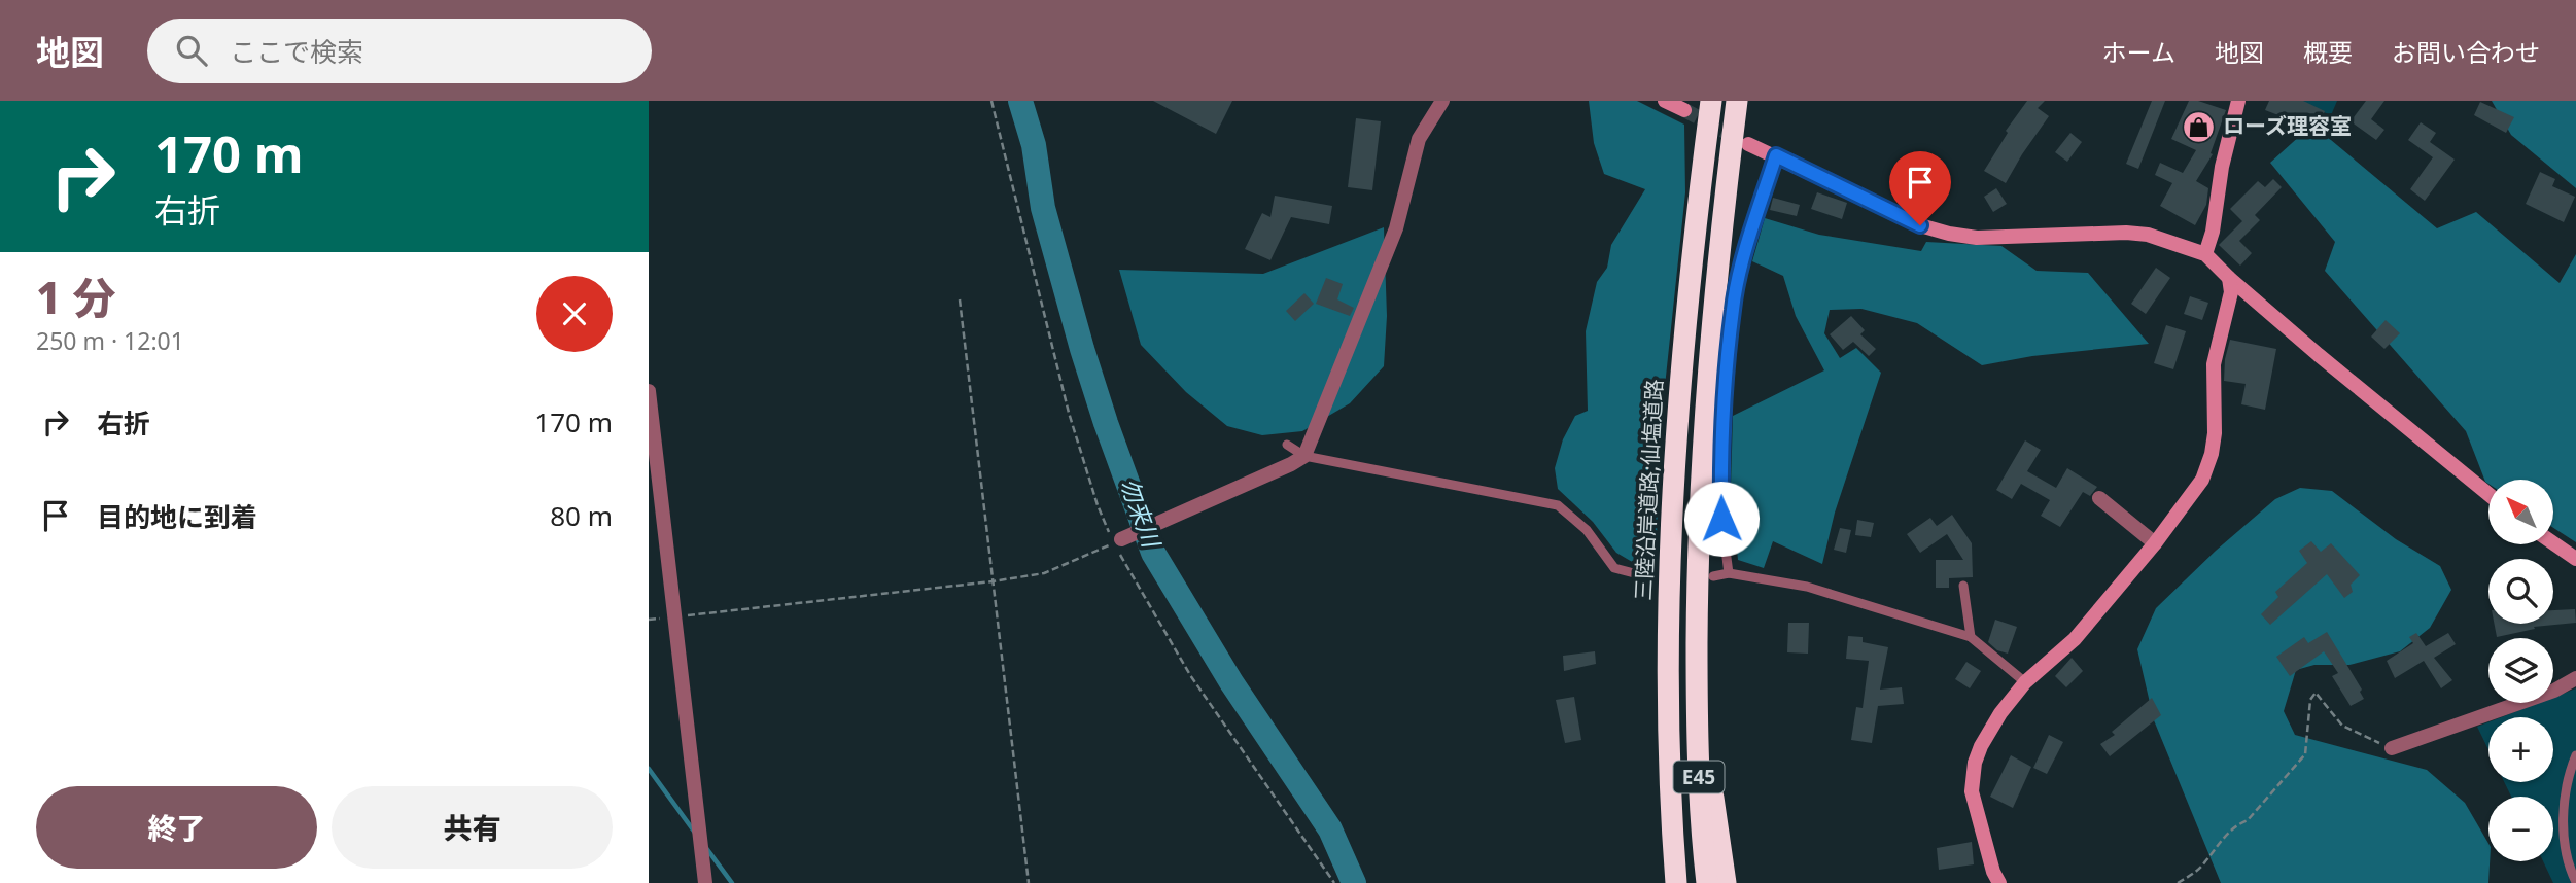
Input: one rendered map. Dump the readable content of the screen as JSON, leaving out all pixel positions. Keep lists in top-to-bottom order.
{
  "streets": {
    "highway": ["三陸沿岸道路;仙塩道路", "E45"]
  },
  "water": ["勿来川"],
  "places": {
    "shop": ["ローズ理容室"]
  },
  "north": "top left",
  "page": {
    "header": "地図",
    "search": "ここで検索",
    "nav": [
      "ホーム",
      "地図",
      "概要",
      "お問い合わせ"
    ],
    "turn": ["170 m", "右折"],
    "heading": ["1 分", "250 m · 12:01"],
    "list": [
      {
        "name": "右折",
        "value": "170 m"
      },
      {
        "name": "目的地に到着",
        "value": "80 m"
      }
    ],
    "map_buttons": ["+", "−"],
    "buttons": ["終了", "共有"]
  }
}
